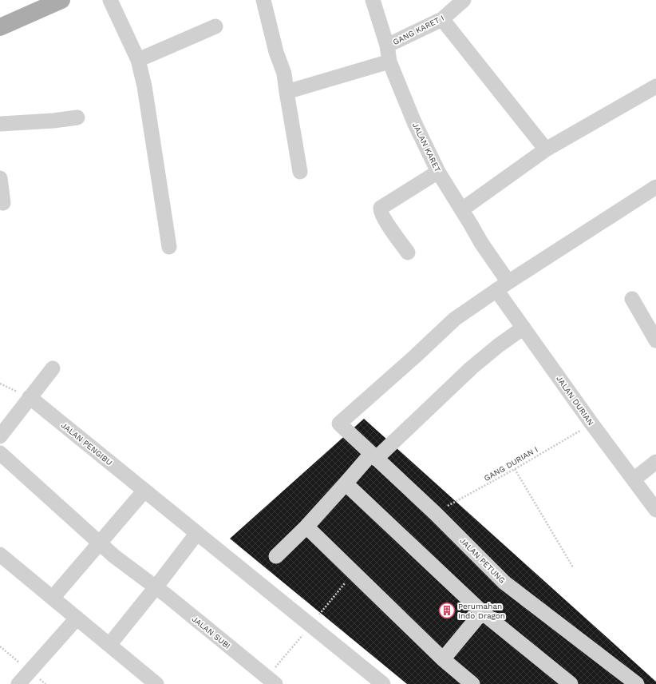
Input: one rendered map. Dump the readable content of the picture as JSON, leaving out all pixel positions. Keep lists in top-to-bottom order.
{
  "streets": {
    "street": [
      "GANG KARET I",
      "JALAN KARET",
      "JALAN DURIAN",
      "JALAN PENGIBU",
      "JALAN PETUNG",
      "JALAN SUBI"
    ],
    "path": ["GANG DURIAN I"]
  },
  "crossings": [
    ["GANG KARET I", "JALAN KARET"],
    ["JALAN KARET", "JALAN DURIAN"],
    ["JALAN KARET", "JALAN PETUNG"],
    ["JALAN DURIAN", "GANG DURIAN I"],
    ["JALAN DURIAN", "JALAN PETUNG"],
    ["GANG DURIAN I", "JALAN PETUNG"]
  ],
  "places": {
    "building": ["Perumahan Indo Dragon"]
  }
}
